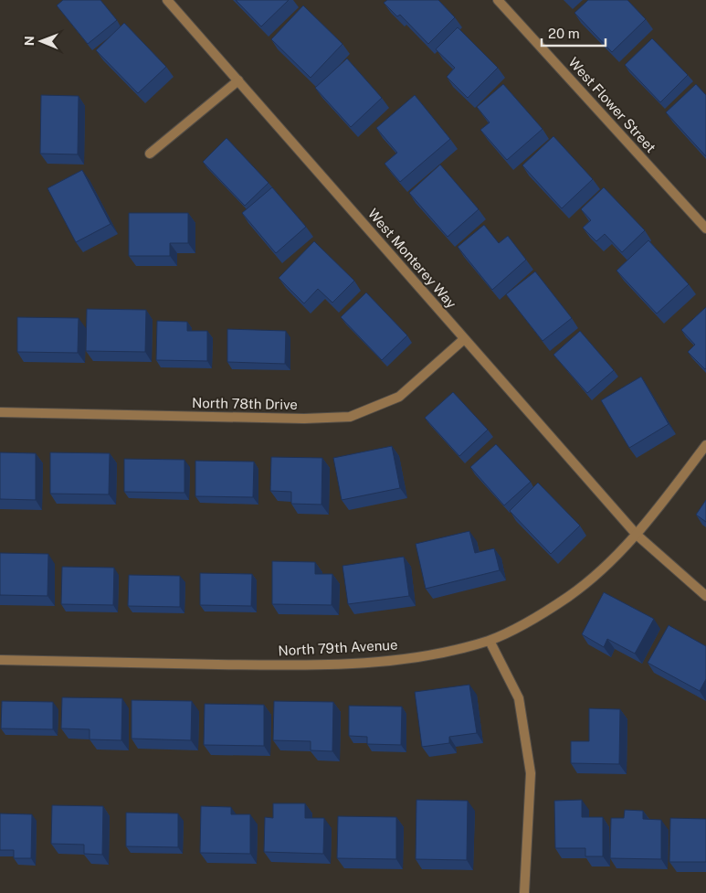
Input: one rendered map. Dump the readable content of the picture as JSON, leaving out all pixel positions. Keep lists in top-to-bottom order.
{
  "streets": {
    "street": [
      "West Flower Street",
      "West Monterey Way",
      "North 78th Drive",
      "North 79th Avenue"
    ]
  },
  "crossings": [
    ["West Monterey Way", "North 78th Drive"],
    ["West Monterey Way", "North 79th Avenue"]
  ],
  "scale_bar": "20 m",
  "north": "left"
}
